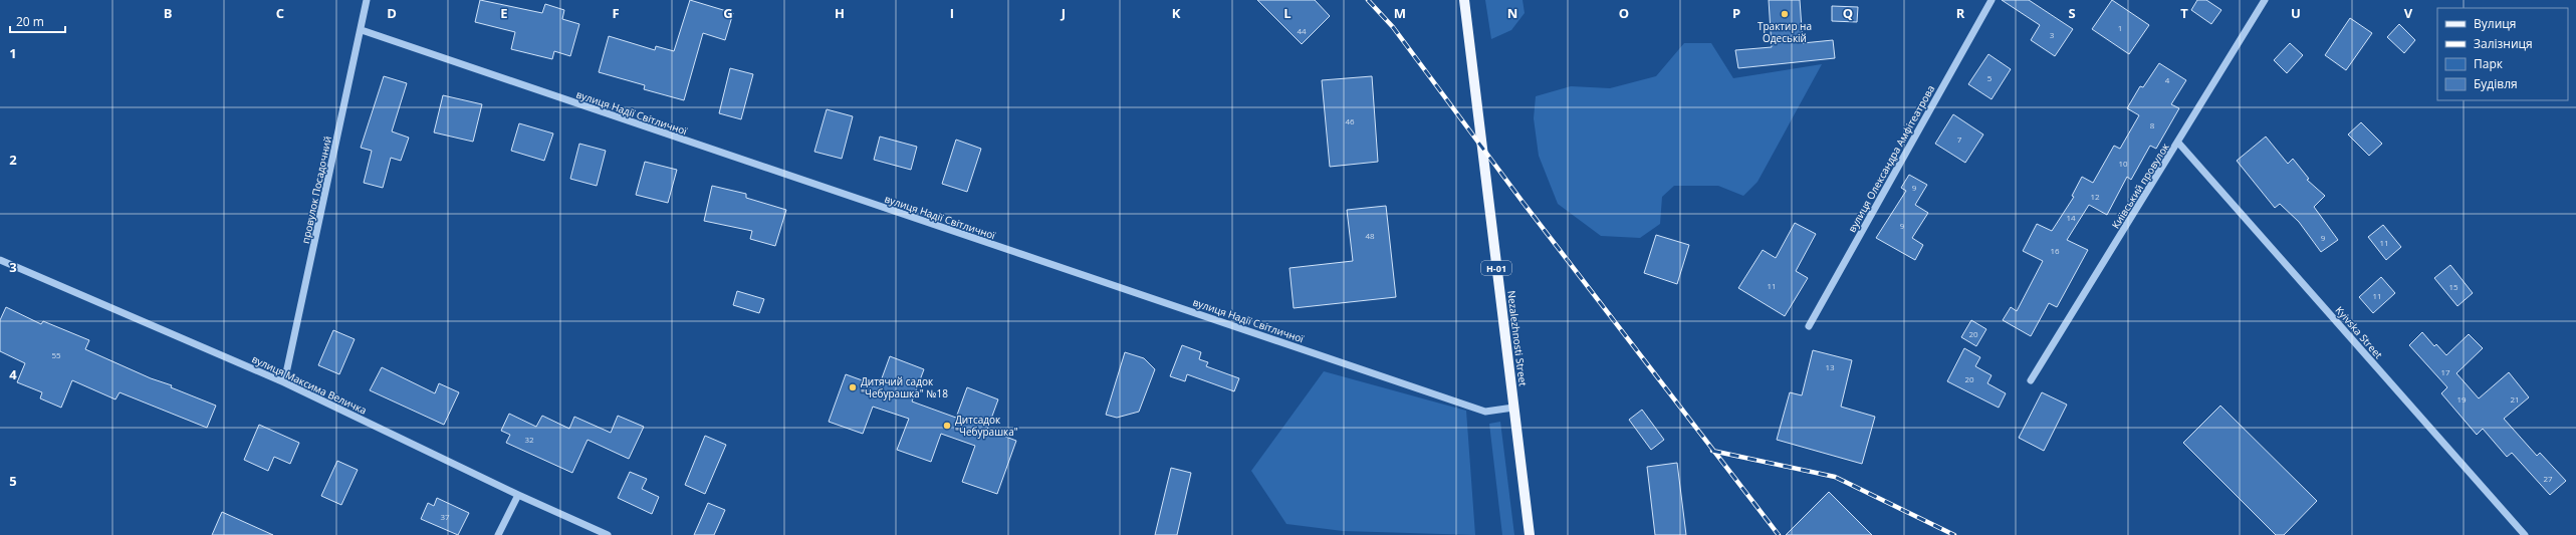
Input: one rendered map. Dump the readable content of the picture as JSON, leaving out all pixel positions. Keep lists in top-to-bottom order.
{
  "streets": {
    "main road": ["Н-01", "Nezalezhnosti Street"],
    "street": [
      "вулиця Надії Світличної",
      "вулиця Олександра Амфітеатрова",
      "Київський провулок",
      "провулок Посадочний",
      "Kyivska Street",
      "вулиця Максима Величка"
    ]
  },
  "crossings": [
    ["вулиця Надії Світличної", "провулок Посадочний"],
    ["вулиця Надії Світличної", "Nezalezhnosti Street"],
    ["Київський провулок", "Kyivska Street"],
    ["провулок Посадочний", "вулиця Максима Величка"]
  ],
  "places": ["Трактир на Одеській", "Дитячий садок \"Чебурашка\" №18", "Дитсадок \"Чебурашка\""],
  "house_numbers": [
    "1",
    "44",
    "3",
    "5",
    "4",
    "46",
    "8",
    "7",
    "10",
    "9",
    "12",
    "14",
    "9",
    "48",
    "9",
    "11",
    "16",
    "11",
    "15",
    "11",
    "20",
    "55",
    "13",
    "17",
    "20",
    "19",
    "21",
    "32",
    "27",
    "37"
  ],
  "legend": [
    "Вулиця",
    "Залізниця",
    "Парк",
    "Будівля"
  ],
  "scale_bar": "20 m",
  "grid": {
    "columns": [
      "B",
      "C",
      "D",
      "E",
      "F",
      "G",
      "H",
      "I",
      "J",
      "K",
      "L",
      "M",
      "N",
      "O",
      "P",
      "Q",
      "R",
      "S",
      "T",
      "U",
      "V"
    ],
    "rows": [
      "1",
      "2",
      "3",
      "4",
      "5"
    ]
  }
}
